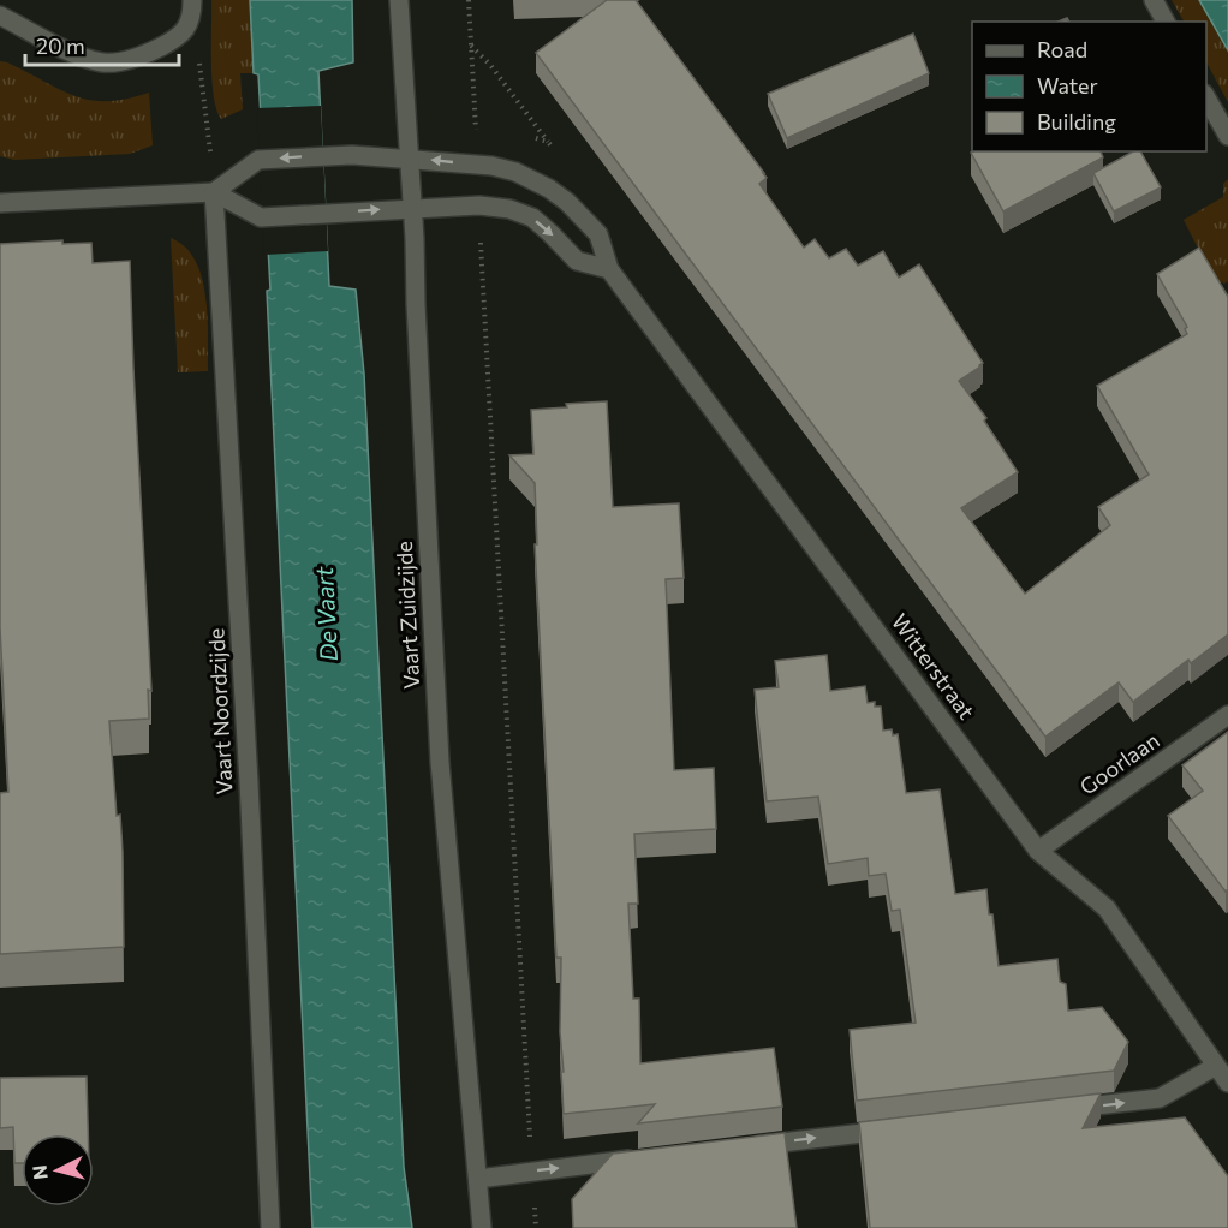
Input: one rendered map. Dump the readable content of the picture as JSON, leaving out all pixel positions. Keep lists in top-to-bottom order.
{
  "streets": {
    "street": [
      "Vaart Zuidzijde",
      "Witterstraat",
      "Vaart Noordzijde",
      "Goorlaan"
    ]
  },
  "crossings": [
    ["Vaart Zuidzijde", "Witterstraat"],
    ["Witterstraat", "Vaart Noordzijde"],
    ["Witterstraat", "Goorlaan"]
  ],
  "water": ["De Vaart"],
  "legend": ["Road", "Water", "Building"],
  "scale_bar": "20 m",
  "north": "left"
}
